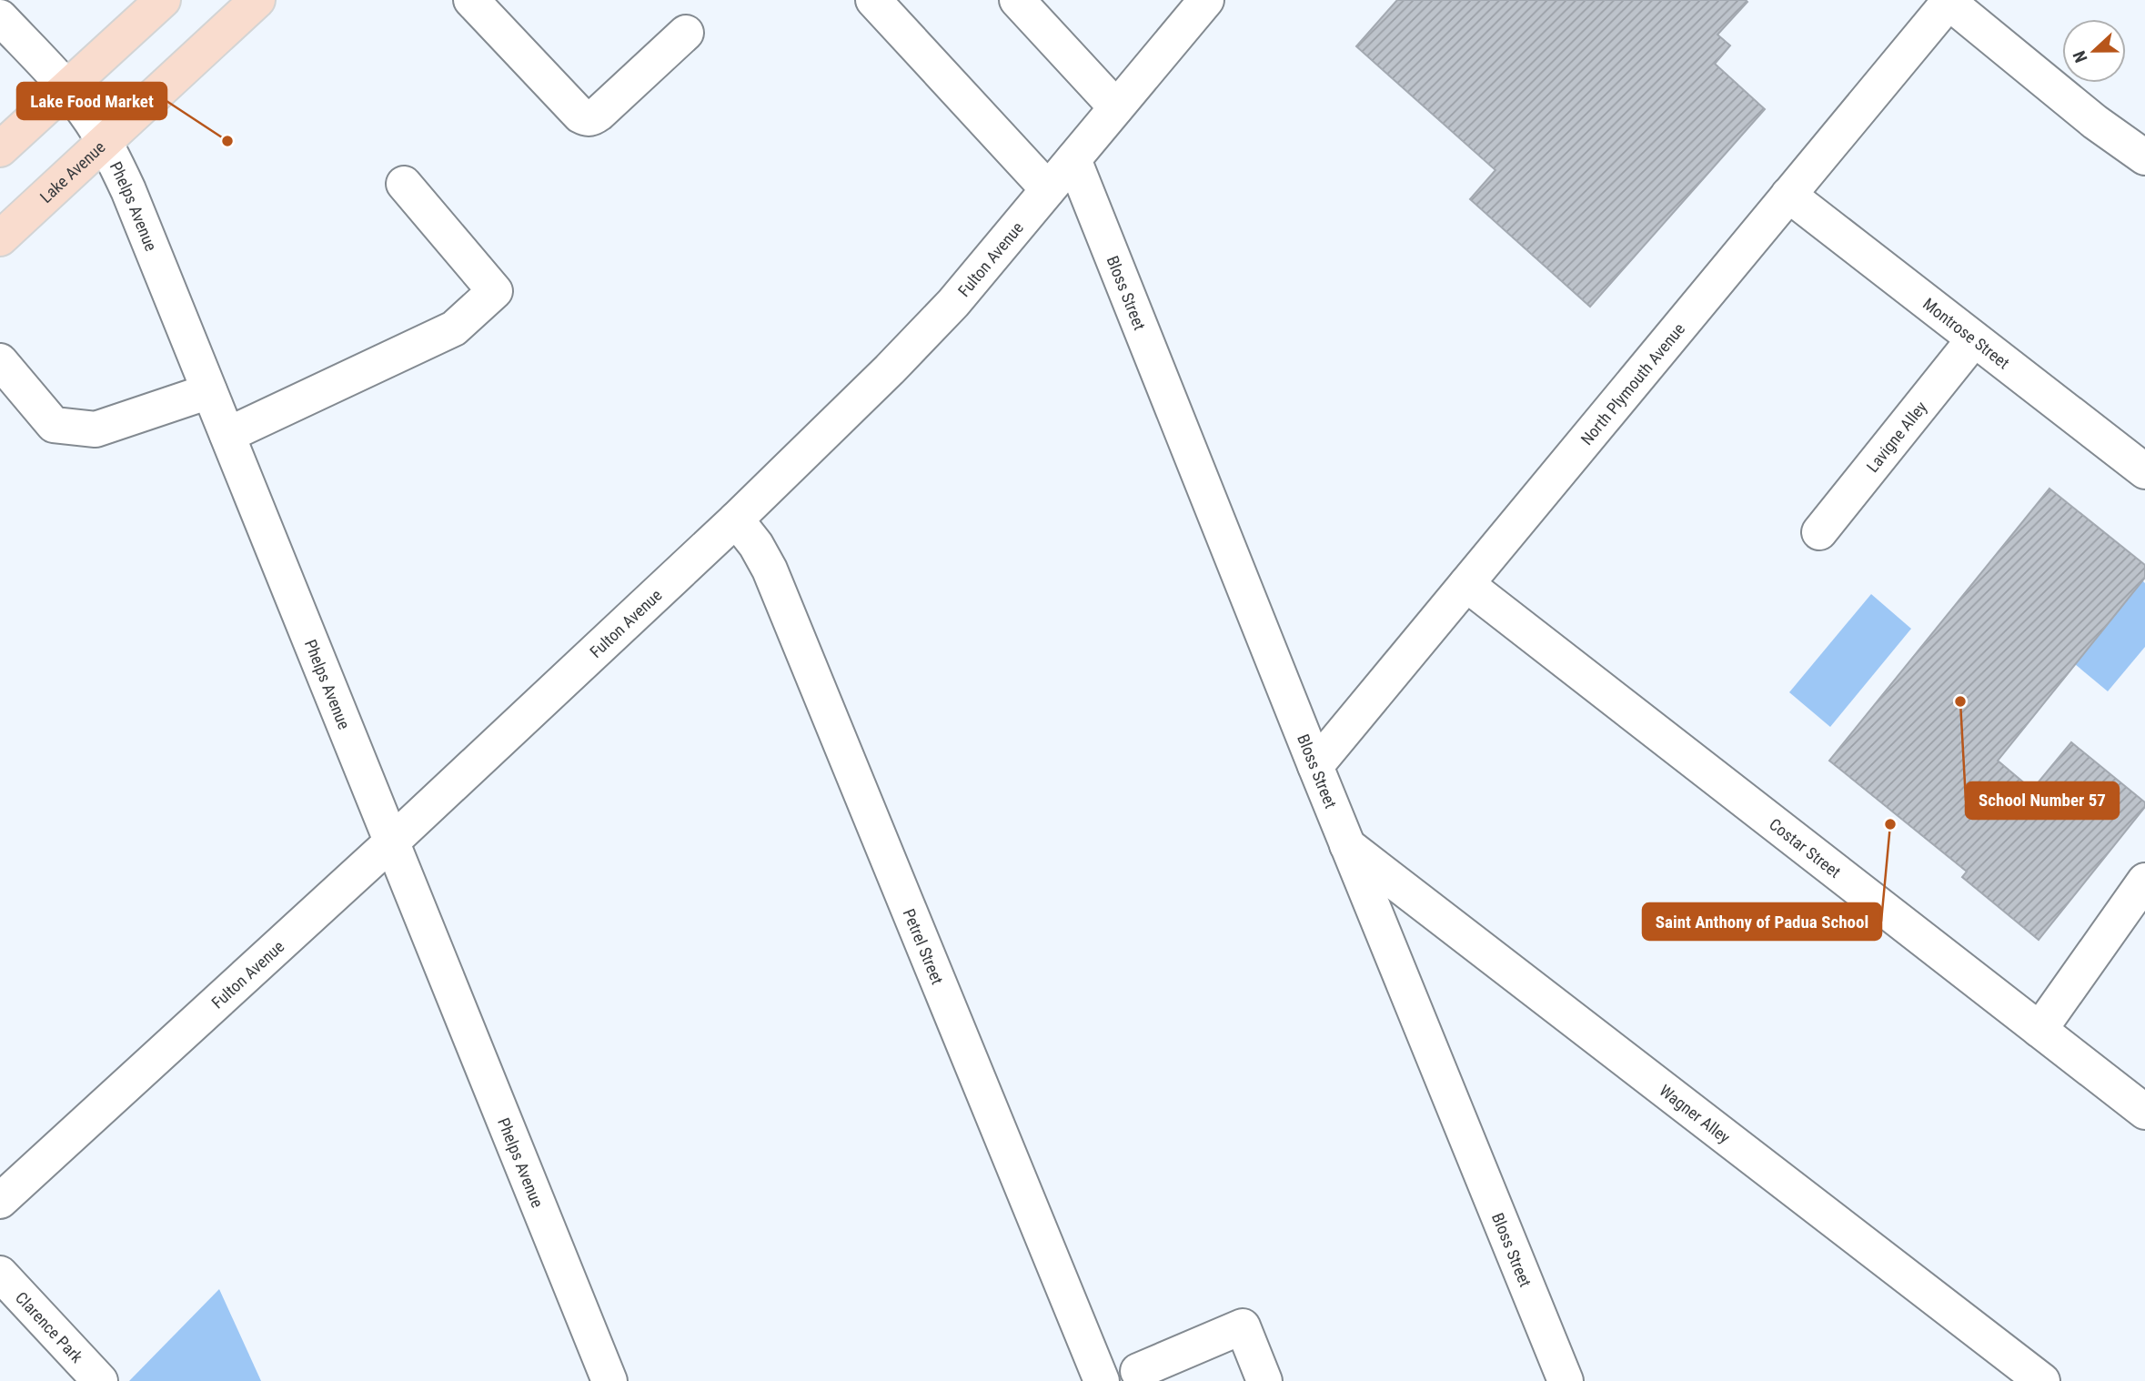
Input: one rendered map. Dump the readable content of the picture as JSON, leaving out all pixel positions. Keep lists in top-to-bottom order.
{
  "streets": {
    "main road": ["Lake Avenue"],
    "street": [
      "Phelps Avenue",
      "Fulton Avenue",
      "Bloss Street",
      "Montrose Street",
      "North Plymouth Avenue",
      "Lavigne Alley",
      "Costar Street",
      "Petrel Street",
      "Wagner Alley",
      "Clarence Park"
    ]
  },
  "crossings": [
    ["Lake Avenue", "Phelps Avenue"],
    ["Phelps Avenue", "Fulton Avenue"],
    ["Fulton Avenue", "Bloss Street"],
    ["Fulton Avenue", "Petrel Street"],
    ["Bloss Street", "North Plymouth Avenue"],
    ["Bloss Street", "Wagner Alley"],
    ["Montrose Street", "North Plymouth Avenue"],
    ["Montrose Street", "Lavigne Alley"],
    ["North Plymouth Avenue", "Costar Street"]
  ],
  "places": ["Lake Food Market", "School Number 57", "Saint Anthony of Padua School"],
  "north": "left"
}
